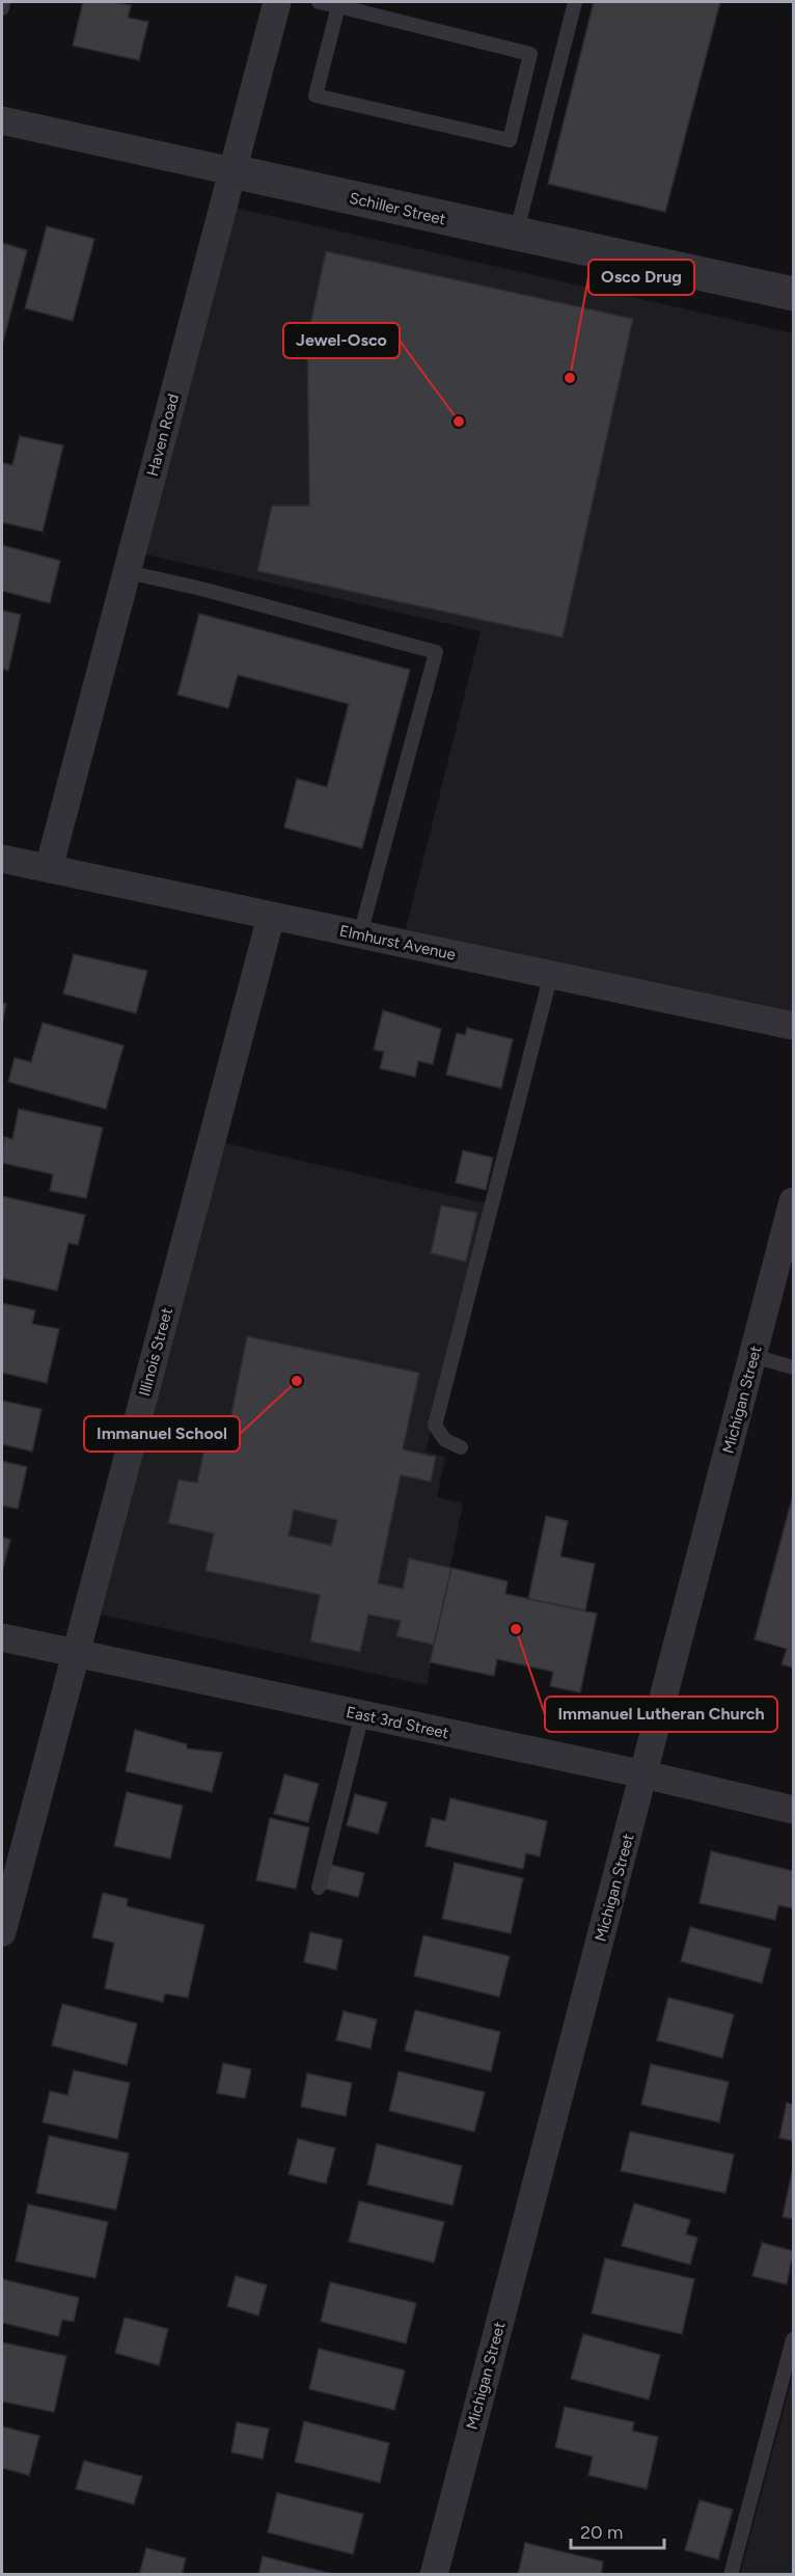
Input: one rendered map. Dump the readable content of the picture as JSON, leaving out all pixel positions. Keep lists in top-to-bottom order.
{
  "streets": {
    "street": [
      "Schiller Street",
      "Haven Road",
      "Elmhurst Avenue",
      "Illinois Street",
      "Michigan Street",
      "East 3rd Street"
    ]
  },
  "crossings": [
    ["Schiller Street", "Haven Road"],
    ["Haven Road", "Elmhurst Avenue"],
    ["Elmhurst Avenue", "Illinois Street"],
    ["Illinois Street", "East 3rd Street"],
    ["Michigan Street", "East 3rd Street"]
  ],
  "places": [
    "Osco Drug",
    "Jewel-Osco",
    "Immanuel School",
    "Immanuel Lutheran Church"
  ],
  "scale_bar": "20 m"
}
